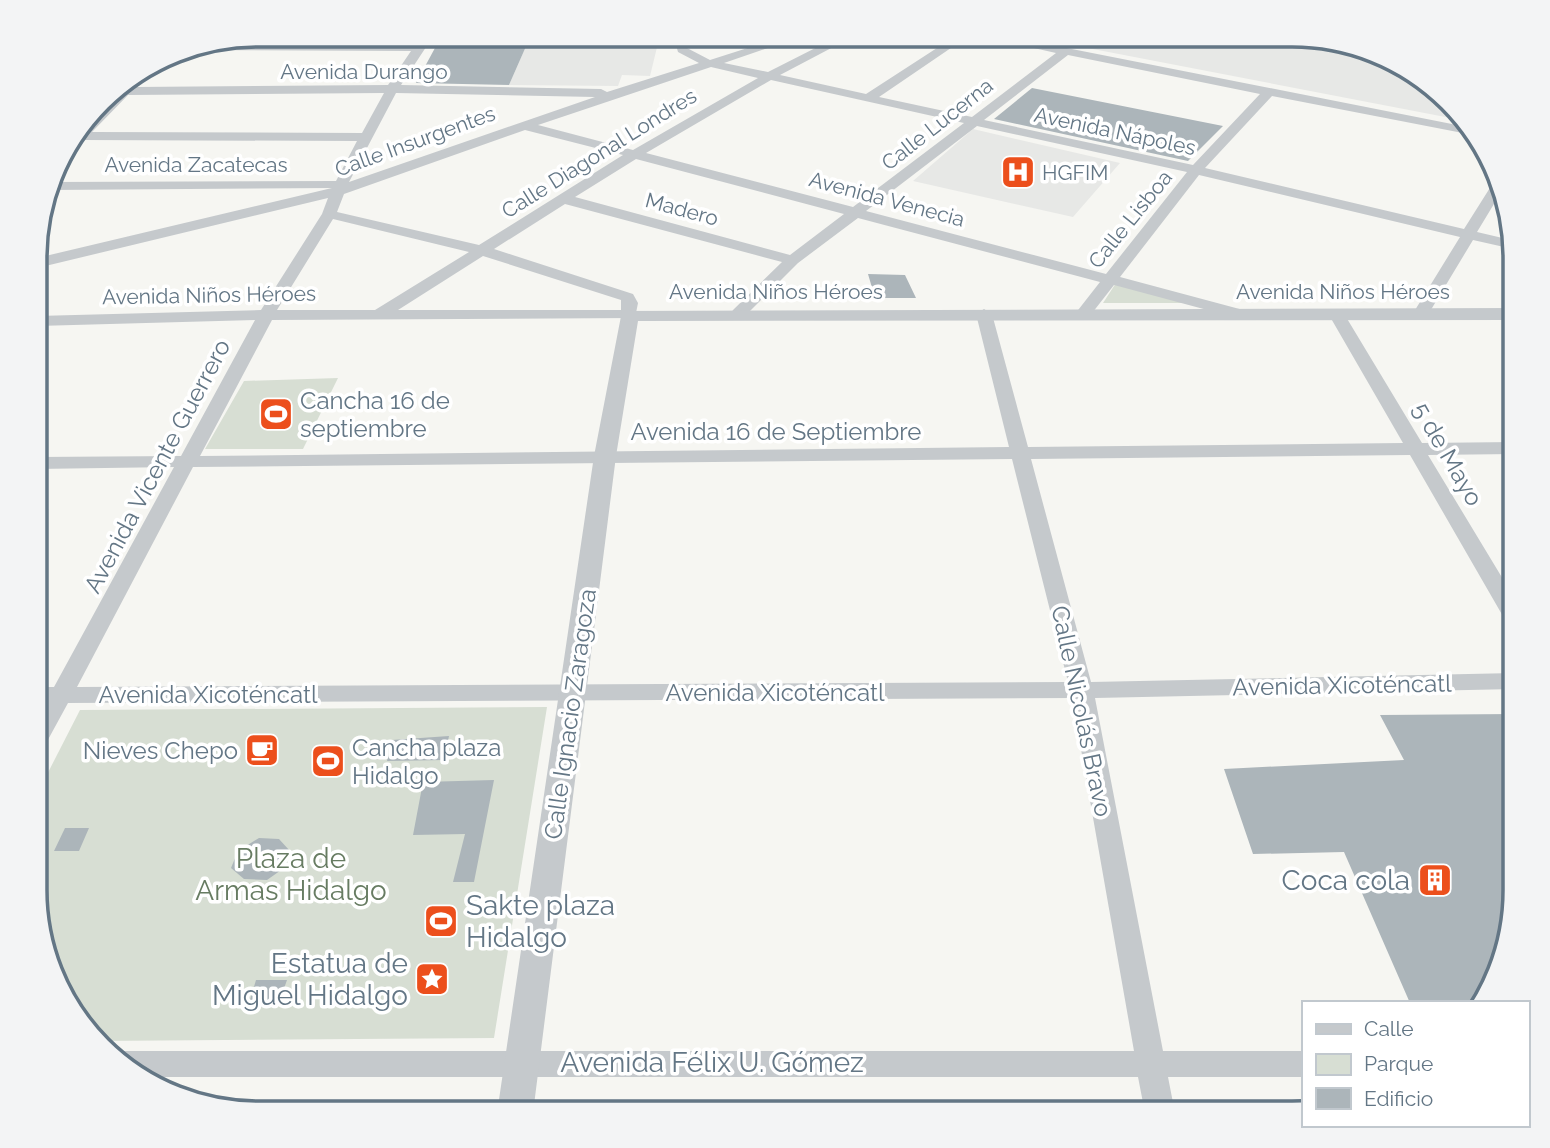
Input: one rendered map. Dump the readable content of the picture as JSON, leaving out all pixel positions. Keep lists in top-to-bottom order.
{
  "streets": {
    "street": [
      "Avenida Durango",
      "Calle Lucerna",
      "Avenida Nápoles",
      "Calle Insurgentes",
      "Calle Diagonal Londres",
      "Avenida Zacatecas",
      "Avenida Venecia",
      "Madero",
      "Calle Lisboa",
      "Avenida Niños Héroes",
      "Avenida 16 de Septiembre",
      "5 de Mayo",
      "Avenida Vicente Guerrero",
      "Avenida Xicoténcatl",
      "Calle Nicolás Bravo",
      "Calle Ignacio Zaragoza",
      "Avenida Félix U. Gómez"
    ]
  },
  "crossings": [
    ["Avenida Durango", "Calle Insurgentes"],
    ["Avenida Durango", "Avenida Vicente Guerrero"],
    ["Calle Lucerna", "Avenida Nápoles"],
    ["Calle Lucerna", "Avenida Venecia"],
    ["Calle Lucerna", "Madero"],
    ["Calle Lucerna", "Avenida Niños Héroes"],
    ["Avenida Nápoles", "Calle Insurgentes"],
    ["Avenida Nápoles", "Calle Diagonal Londres"],
    ["Avenida Nápoles", "Calle Lisboa"],
    ["Calle Insurgentes", "Avenida Zacatecas"],
    ["Calle Insurgentes", "Avenida Venecia"],
    ["Calle Insurgentes", "Avenida Vicente Guerrero"],
    ["Calle Diagonal Londres", "Avenida Venecia"],
    ["Calle Diagonal Londres", "Madero"],
    ["Calle Diagonal Londres", "Avenida Niños Héroes"],
    ["Avenida Zacatecas", "Avenida Vicente Guerrero"],
    ["Avenida Venecia", "Calle Lisboa"],
    ["Avenida Venecia", "Avenida Niños Héroes"],
    ["Calle Lisboa", "Avenida Niños Héroes"],
    ["Avenida Niños Héroes", "5 de Mayo"],
    ["Avenida Niños Héroes", "Avenida Vicente Guerrero"],
    ["Avenida Niños Héroes", "Calle Nicolás Bravo"],
    ["Avenida Niños Héroes", "Calle Ignacio Zaragoza"],
    ["Avenida 16 de Septiembre", "5 de Mayo"],
    ["Avenida 16 de Septiembre", "Avenida Vicente Guerrero"],
    ["Avenida 16 de Septiembre", "Calle Nicolás Bravo"],
    ["Avenida 16 de Septiembre", "Calle Ignacio Zaragoza"],
    ["Avenida Vicente Guerrero", "Avenida Xicoténcatl"],
    ["Avenida Xicoténcatl", "Calle Nicolás Bravo"],
    ["Avenida Xicoténcatl", "Calle Ignacio Zaragoza"],
    ["Calle Nicolás Bravo", "Avenida Félix U. Gómez"],
    ["Calle Ignacio Zaragoza", "Avenida Félix U. Gómez"]
  ],
  "parks": ["Plaza de Armas Hidalgo"],
  "places": {
    "hospital": ["HGFIM"],
    "sports": ["Cancha 16 de septiembre", "Cancha plaza Hidalgo", "Sakte plaza Hidalgo"],
    "cafe": ["Nieves Chepo"],
    "building": ["Coca cola"],
    "place": ["Estatua de Miguel Hidalgo"]
  },
  "legend": ["Calle", "Parque", "Edificio"]
}
